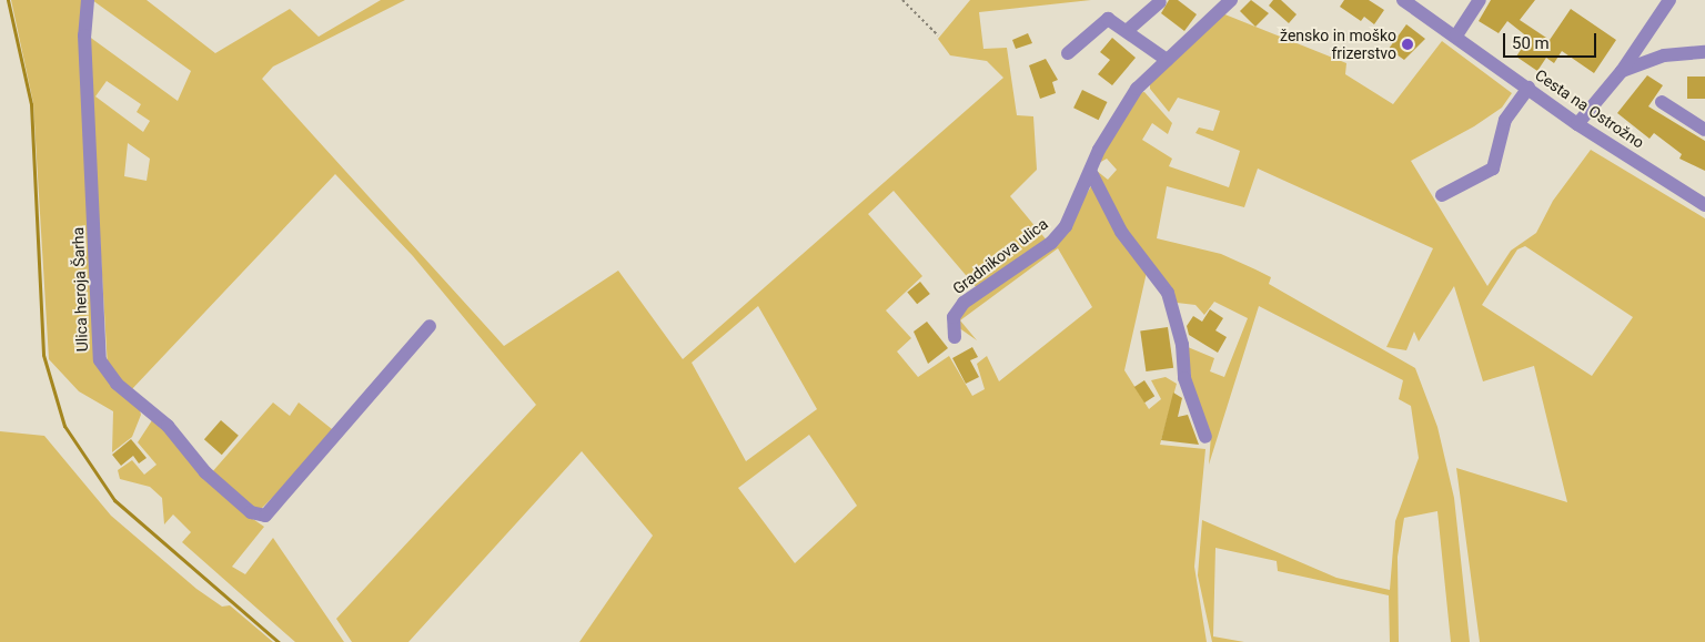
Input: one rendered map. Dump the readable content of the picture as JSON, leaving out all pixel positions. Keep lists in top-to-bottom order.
{
  "streets": {
    "street": ["Cesta na Ostrožno", "Gradnikova ulica", "Ulica heroja Šarha"]
  },
  "places": ["žensko in moško frizerstvo"],
  "scale_bar": "50 m"
}
